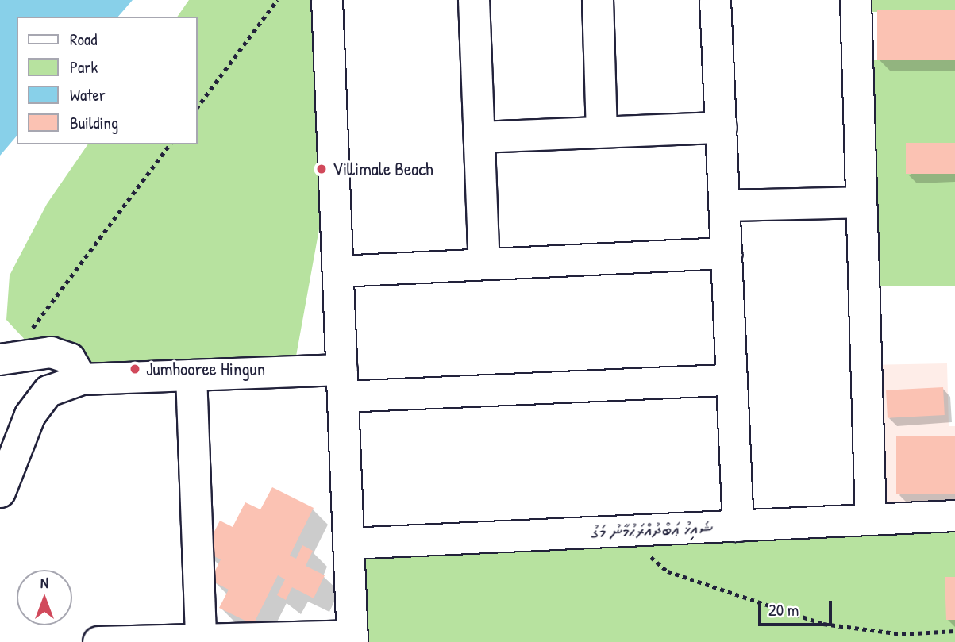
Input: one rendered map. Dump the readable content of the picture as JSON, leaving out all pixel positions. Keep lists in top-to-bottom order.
{
  "streets": {
    "street": ["ޝައިިޚު ޢަބްދުއްރަޙުމާނު މަގު"]
  },
  "places": ["Villimale Beach", "Jumhooree Hingun"],
  "legend": [
    "Road",
    "Park",
    "Water",
    "Building"
  ],
  "scale_bar": "20 m",
  "north": "top"
}
